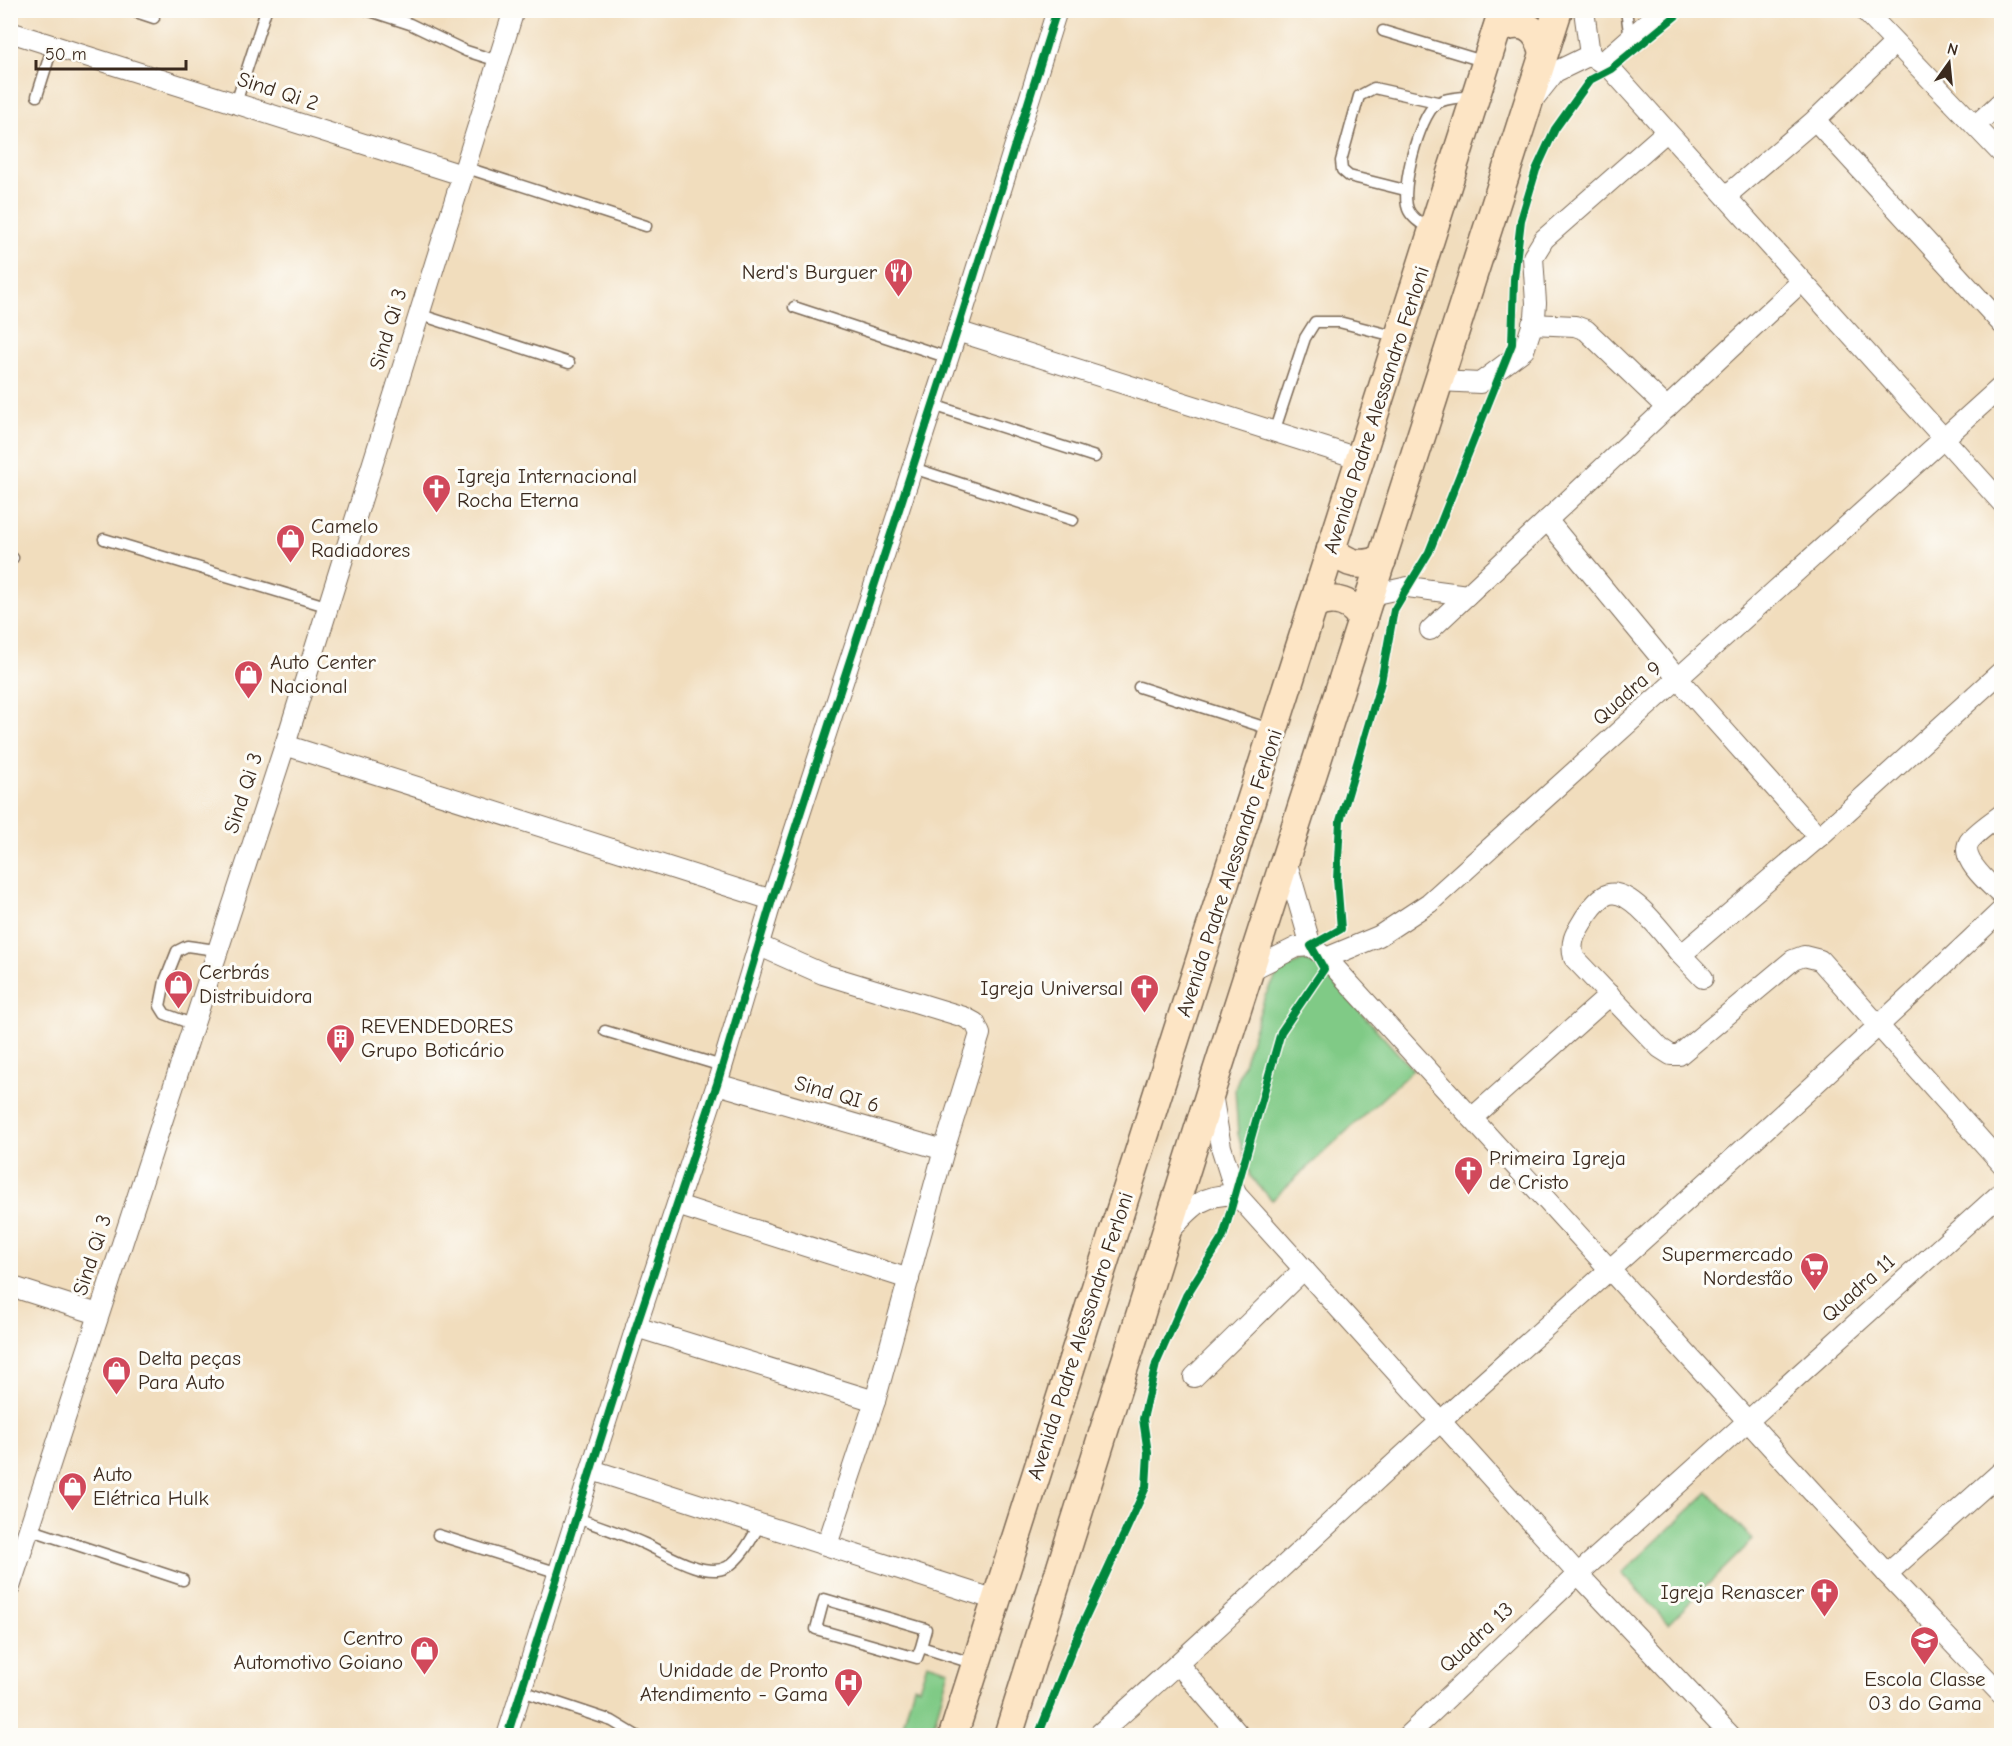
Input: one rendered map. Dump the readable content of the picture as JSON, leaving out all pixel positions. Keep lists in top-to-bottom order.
{
  "streets": {
    "main road": ["Avenida Padre Alessandro Ferloni"],
    "street": [
      "Sind Qi 2",
      "Sind Qi 3",
      "Quadra 9",
      "Sind QI 6",
      "Quadra 11",
      "Quadra 13"
    ]
  },
  "crossings": [
    ["Sind Qi 2", "Sind Qi 3"],
    ["Quadra 11", "Quadra 13"]
  ],
  "places": {
    "restaurant": ["Nerd's Burguer"],
    "church": [
      "Igreja Internacional Rocha Eterna",
      "Igreja Universal",
      "Primeira Igreja de Cristo",
      "Igreja Renascer"
    ],
    "shop": [
      "Camelo Radiadores",
      "Auto Center Nacional",
      "Cerbrás Distribuidora",
      "Delta peças Para Auto",
      "Auto Elétrica Hulk",
      "Centro Automotivo Goiano"
    ],
    "building": ["REVENDEDORES Grupo Boticário"],
    "supermarket": ["Supermercado Nordestão"],
    "school or university": ["Escola Classe 03 do Gama"],
    "hospital": ["Unidade de Pronto Atendimento - Gama"]
  },
  "scale_bar": "50 m",
  "north": "top"
}
